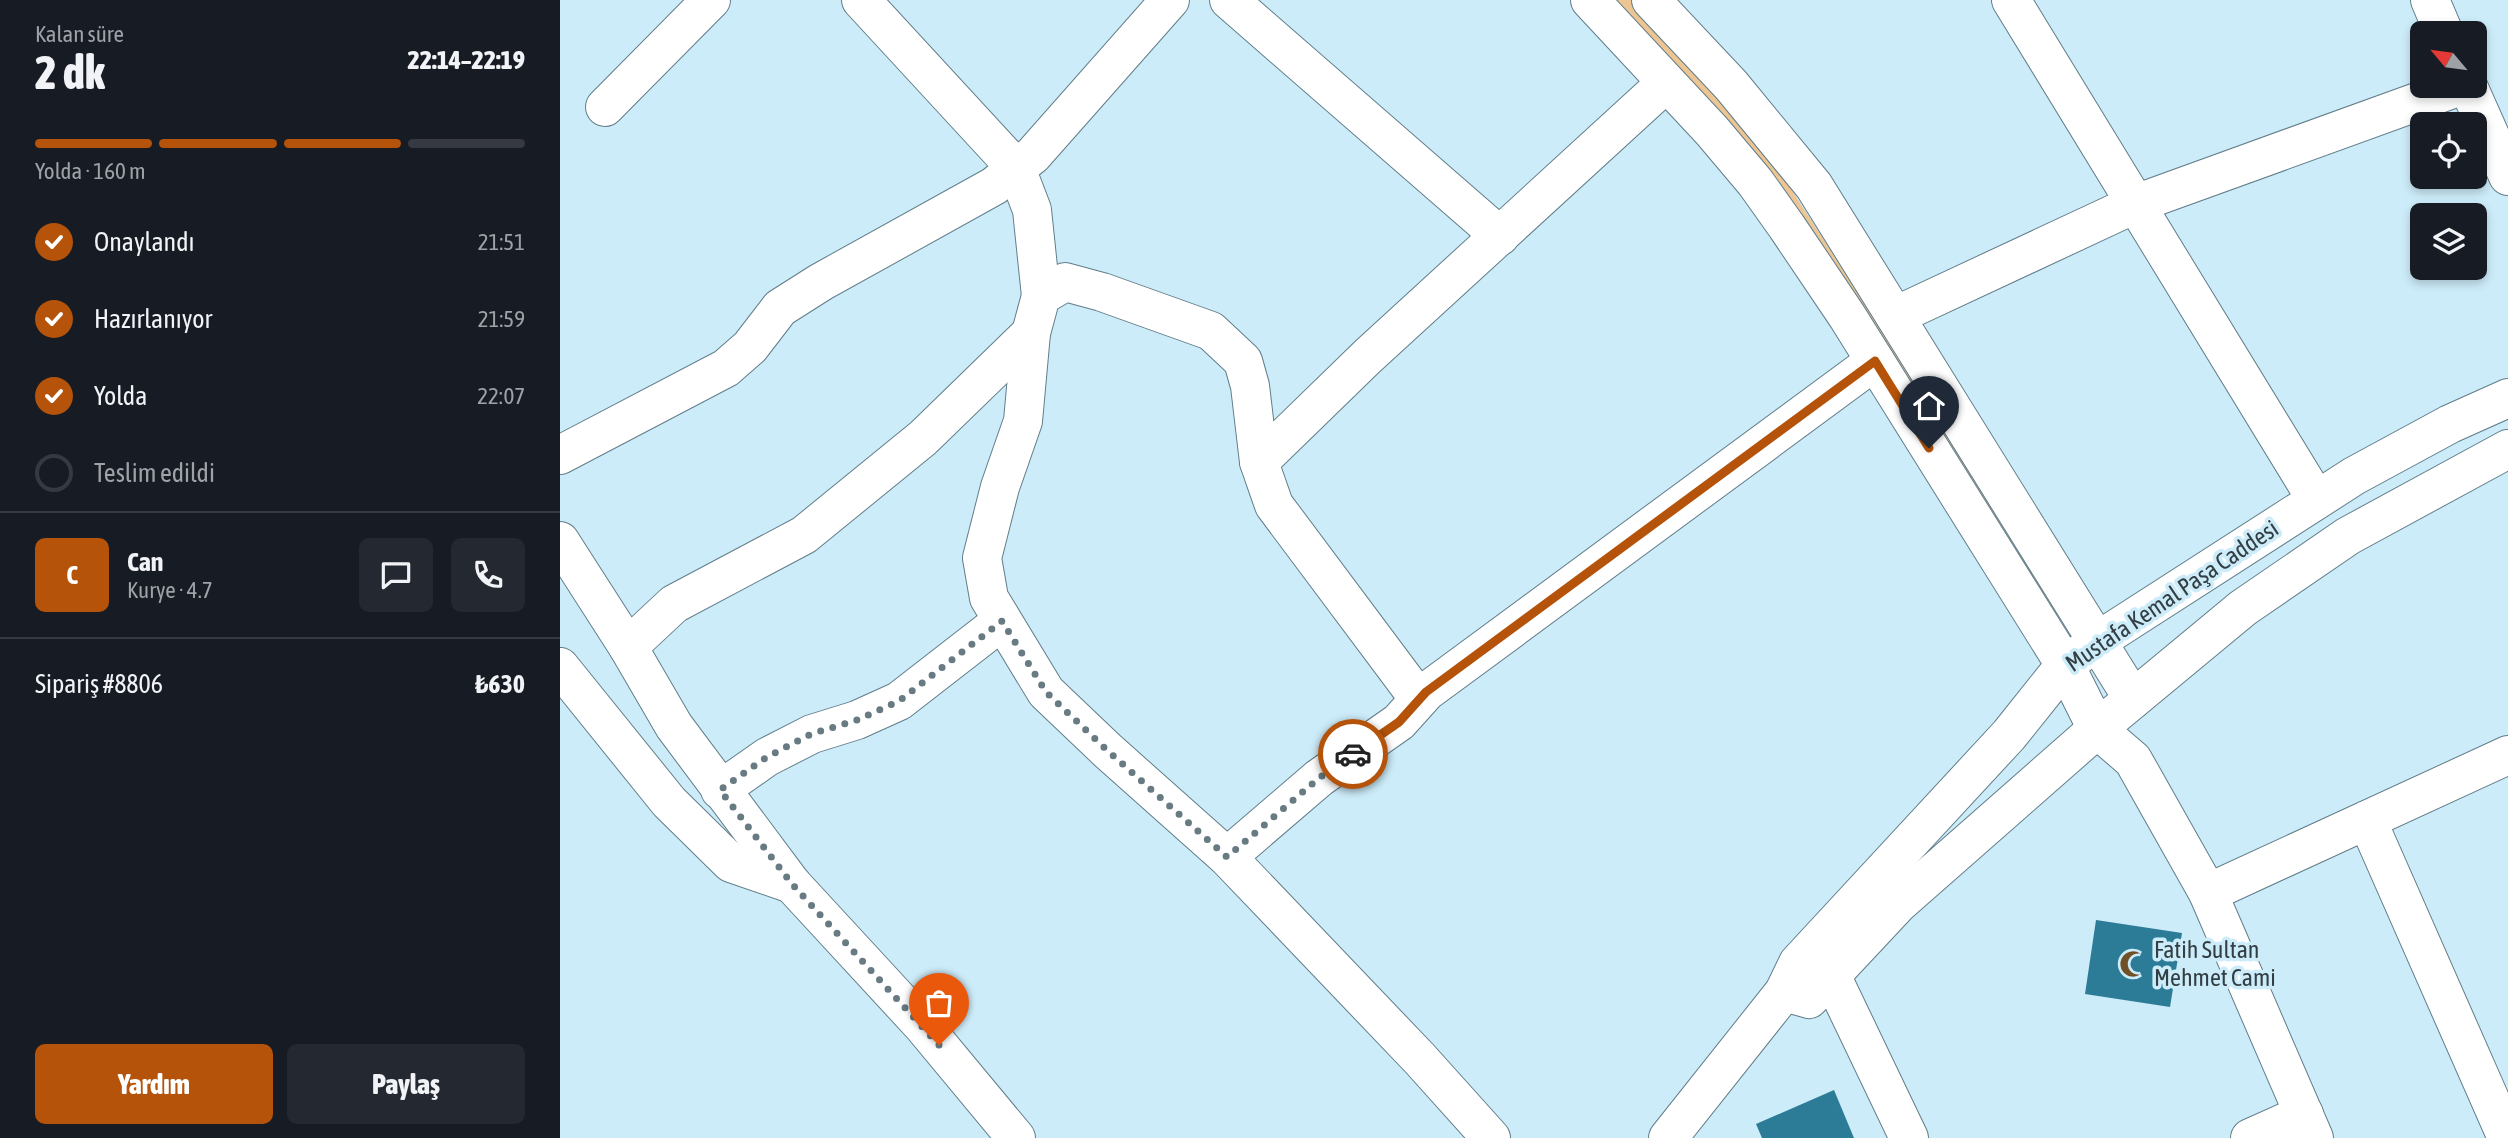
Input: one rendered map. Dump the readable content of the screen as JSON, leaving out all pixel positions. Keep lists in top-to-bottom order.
{
  "streets": {
    "street": ["Mustafa Kemal Paşa Caddesi"]
  },
  "places": {
    "mosque": ["Fatih Sultan Mehmet Cami"]
  },
  "north": "top left",
  "page": {
    "heading": ["2 dk", "Kalan süre", "22:14–22:19"],
    "panel": [
      "Can",
      "Kurye · 4.7",
      "Sipariş #8806",
      "₺630"
    ],
    "bar": "Yolda · 160 m",
    "list": [
      ["Onaylandı", "21:51"],
      ["Hazırlanıyor", "21:59"],
      ["Yolda", "22:07"],
      "Teslim edildi"
    ],
    "round": "C",
    "buttons": ["Yardım", "Paylaş"]
  }
}
